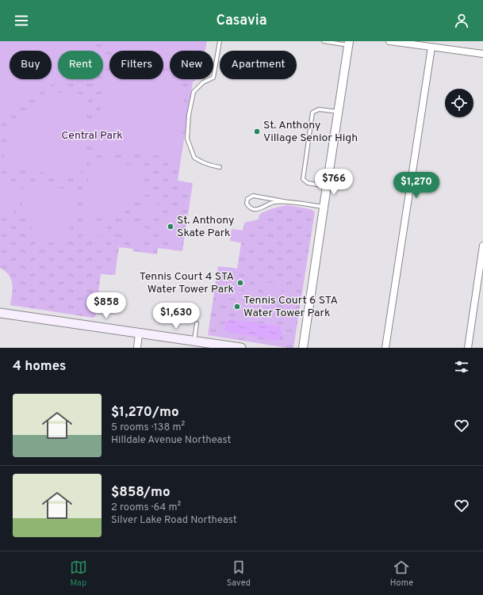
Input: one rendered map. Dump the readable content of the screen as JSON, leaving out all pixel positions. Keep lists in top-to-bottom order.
{
  "parks": ["Central Park"],
  "places": [
    "St. Anthony Village Senior High",
    "St. Anthony Skate Park",
    "Tennis Court 4 STA Water Tower Park",
    "Tennis Court 6 STA Water Tower Park"
  ],
  "page": {
    "header": "Casavia",
    "chip": [
      "Buy",
      "Rent",
      "Filters",
      "New",
      "Apartment"
    ],
    "price": [
      "$766",
      "$1,270",
      "$858",
      "$1,630"
    ],
    "heading": "4 homes",
    "list": [
      {
        "name": "$1,270/mo",
        "note": "5 rooms · 138 m² · Hilldale Avenue Northeast"
      },
      {
        "name": "$858/mo",
        "note": "2 rooms · 64 m² · Silver Lake Road Northeast"
      }
    ],
    "tabs": ["Map", "Saved", "Home"]
  }
}
